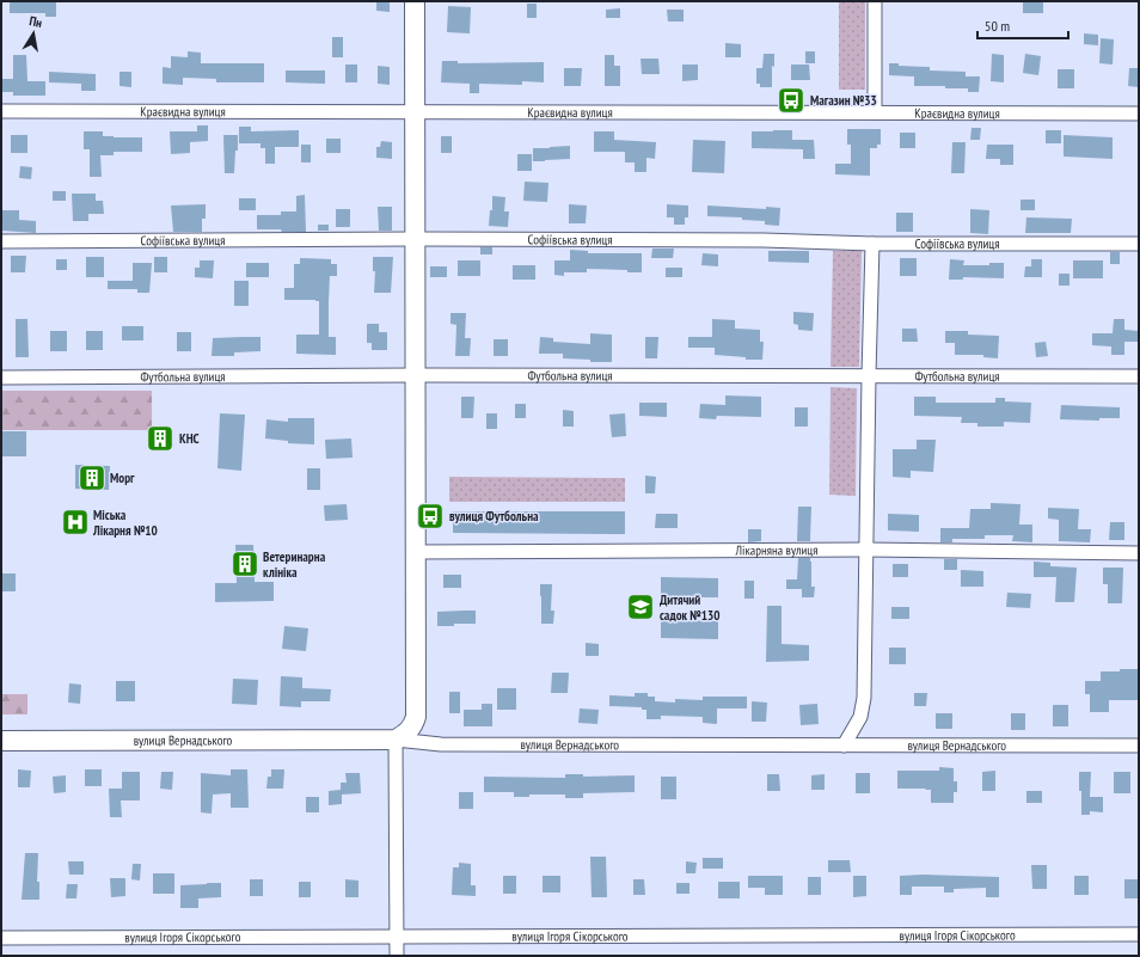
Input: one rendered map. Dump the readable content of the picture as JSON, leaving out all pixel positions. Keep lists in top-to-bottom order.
{
  "streets": {
    "street": [
      "Краєвидна вулиця",
      "Софіївська вулиця",
      "Футбольна вулиця",
      "Лікарняна вулиця",
      "вулиця Вернадського",
      "вулиця Ігоря Сікорського"
    ]
  },
  "places": {
    "bus stop": ["Магазин №33", "вулиця Футбольна"],
    "building": ["КНС", "Морг", "Ветеринарна клініка"],
    "hospital": ["Міська Лікарня №10"],
    "school or university": ["Дитячий садок №130"]
  },
  "scale_bar": "50 m",
  "north": "top"
}
